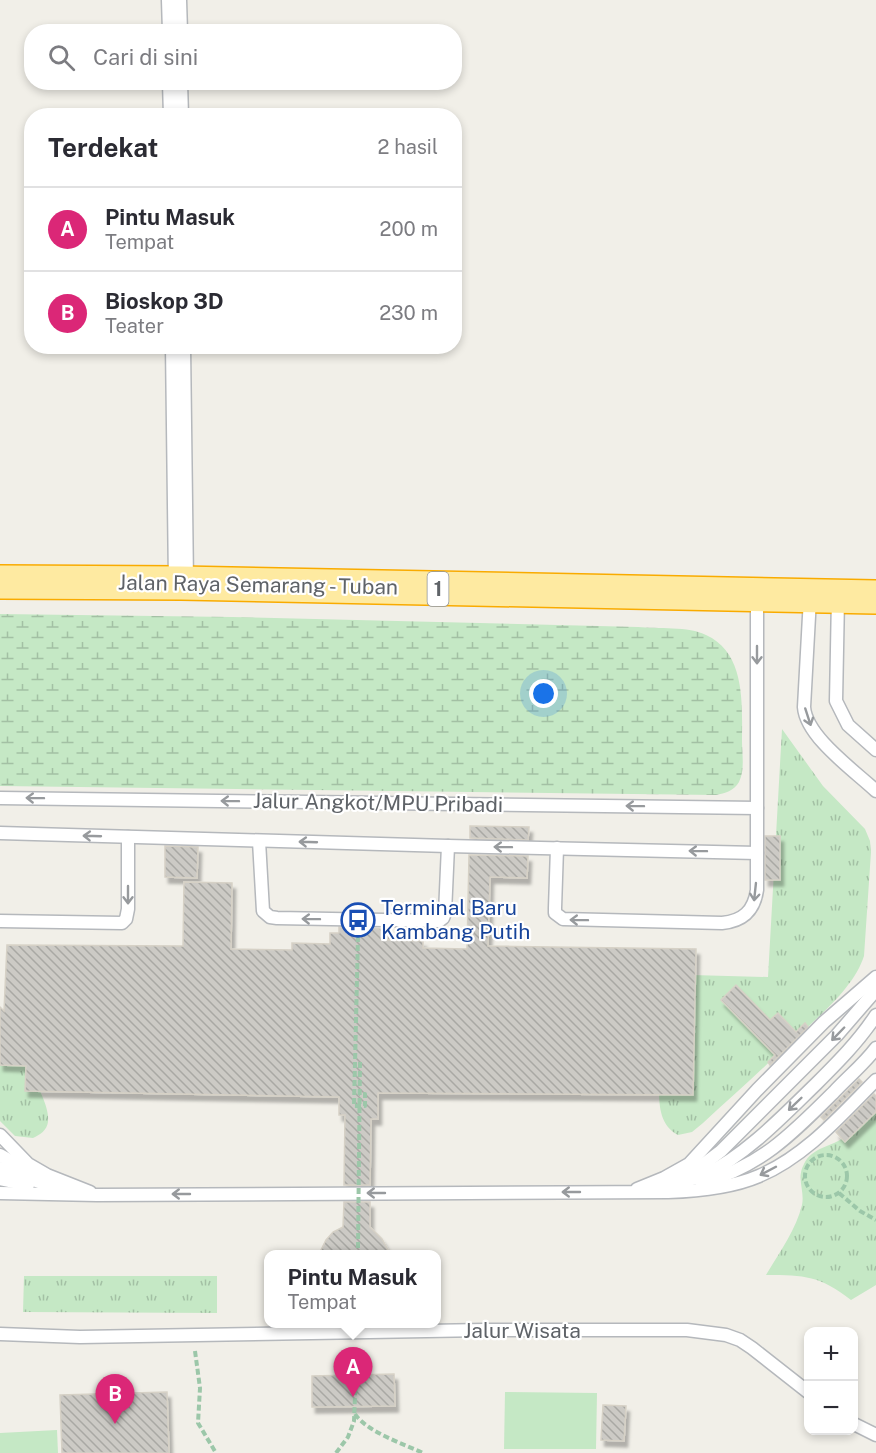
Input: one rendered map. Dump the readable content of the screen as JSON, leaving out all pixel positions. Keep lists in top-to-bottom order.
{
  "streets": {
    "highway": ["Jalan Raya Semarang - Tuban", "1"],
    "lane": ["Jalur Angkot/MPU Pribadi", "Jalur Wisata"]
  },
  "one_way": ["Jalur Angkot/MPU Pribadi"],
  "places": {
    "bus stop": ["Terminal Baru Kambang Putih"]
  },
  "page": {
    "search": "Cari di sini",
    "heading": ["Terdekat", "2 hasil"],
    "list": [
      {
        "mark": "A",
        "name": "Pintu Masuk",
        "note": "Tempat",
        "value": "200 m"
      },
      {
        "mark": "B",
        "name": "Bioskop 3D",
        "note": "Teater",
        "value": "230 m"
      }
    ],
    "popup": ["Pintu Masuk", "Tempat"],
    "map_buttons": ["+", "−"],
    "pins": ["A", "B"]
  }
}
